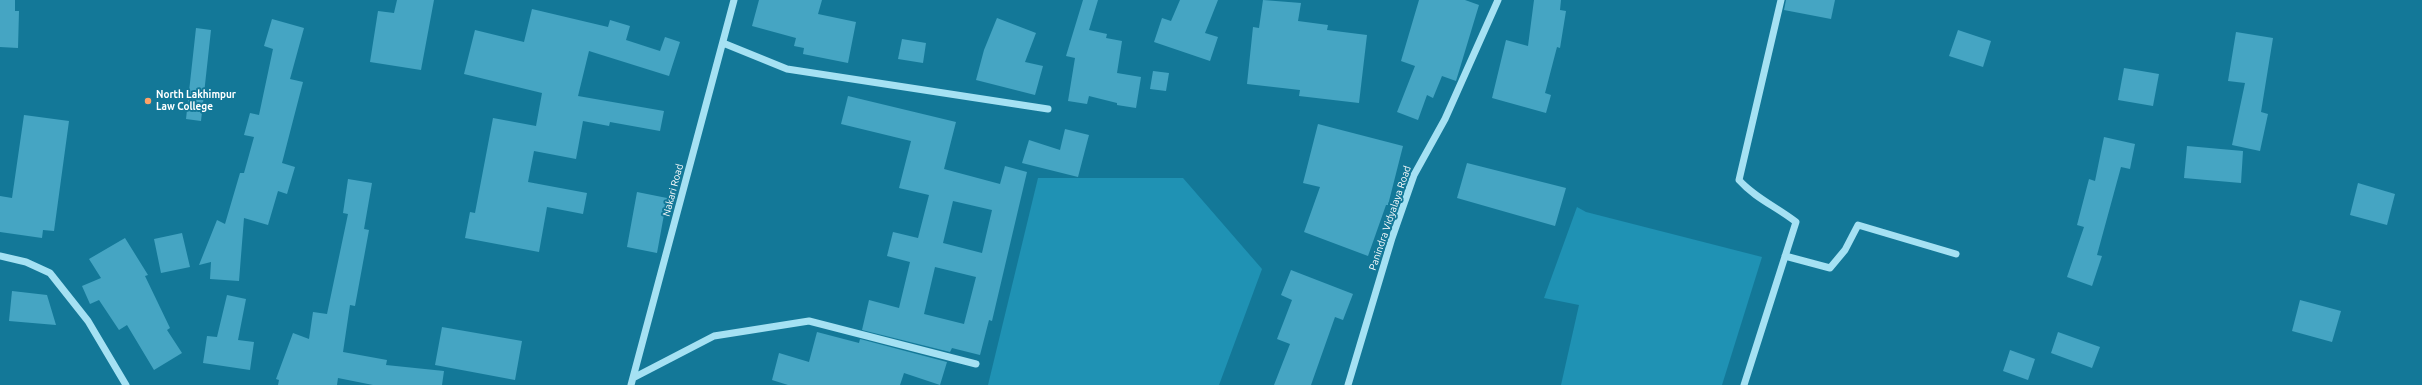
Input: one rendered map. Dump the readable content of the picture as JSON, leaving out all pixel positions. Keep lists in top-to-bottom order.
{
  "streets": {
    "street": ["Nakari Road", "Panindra Vidyalaya Road"]
  },
  "places": ["North Lakhimpur Law College"]
}
